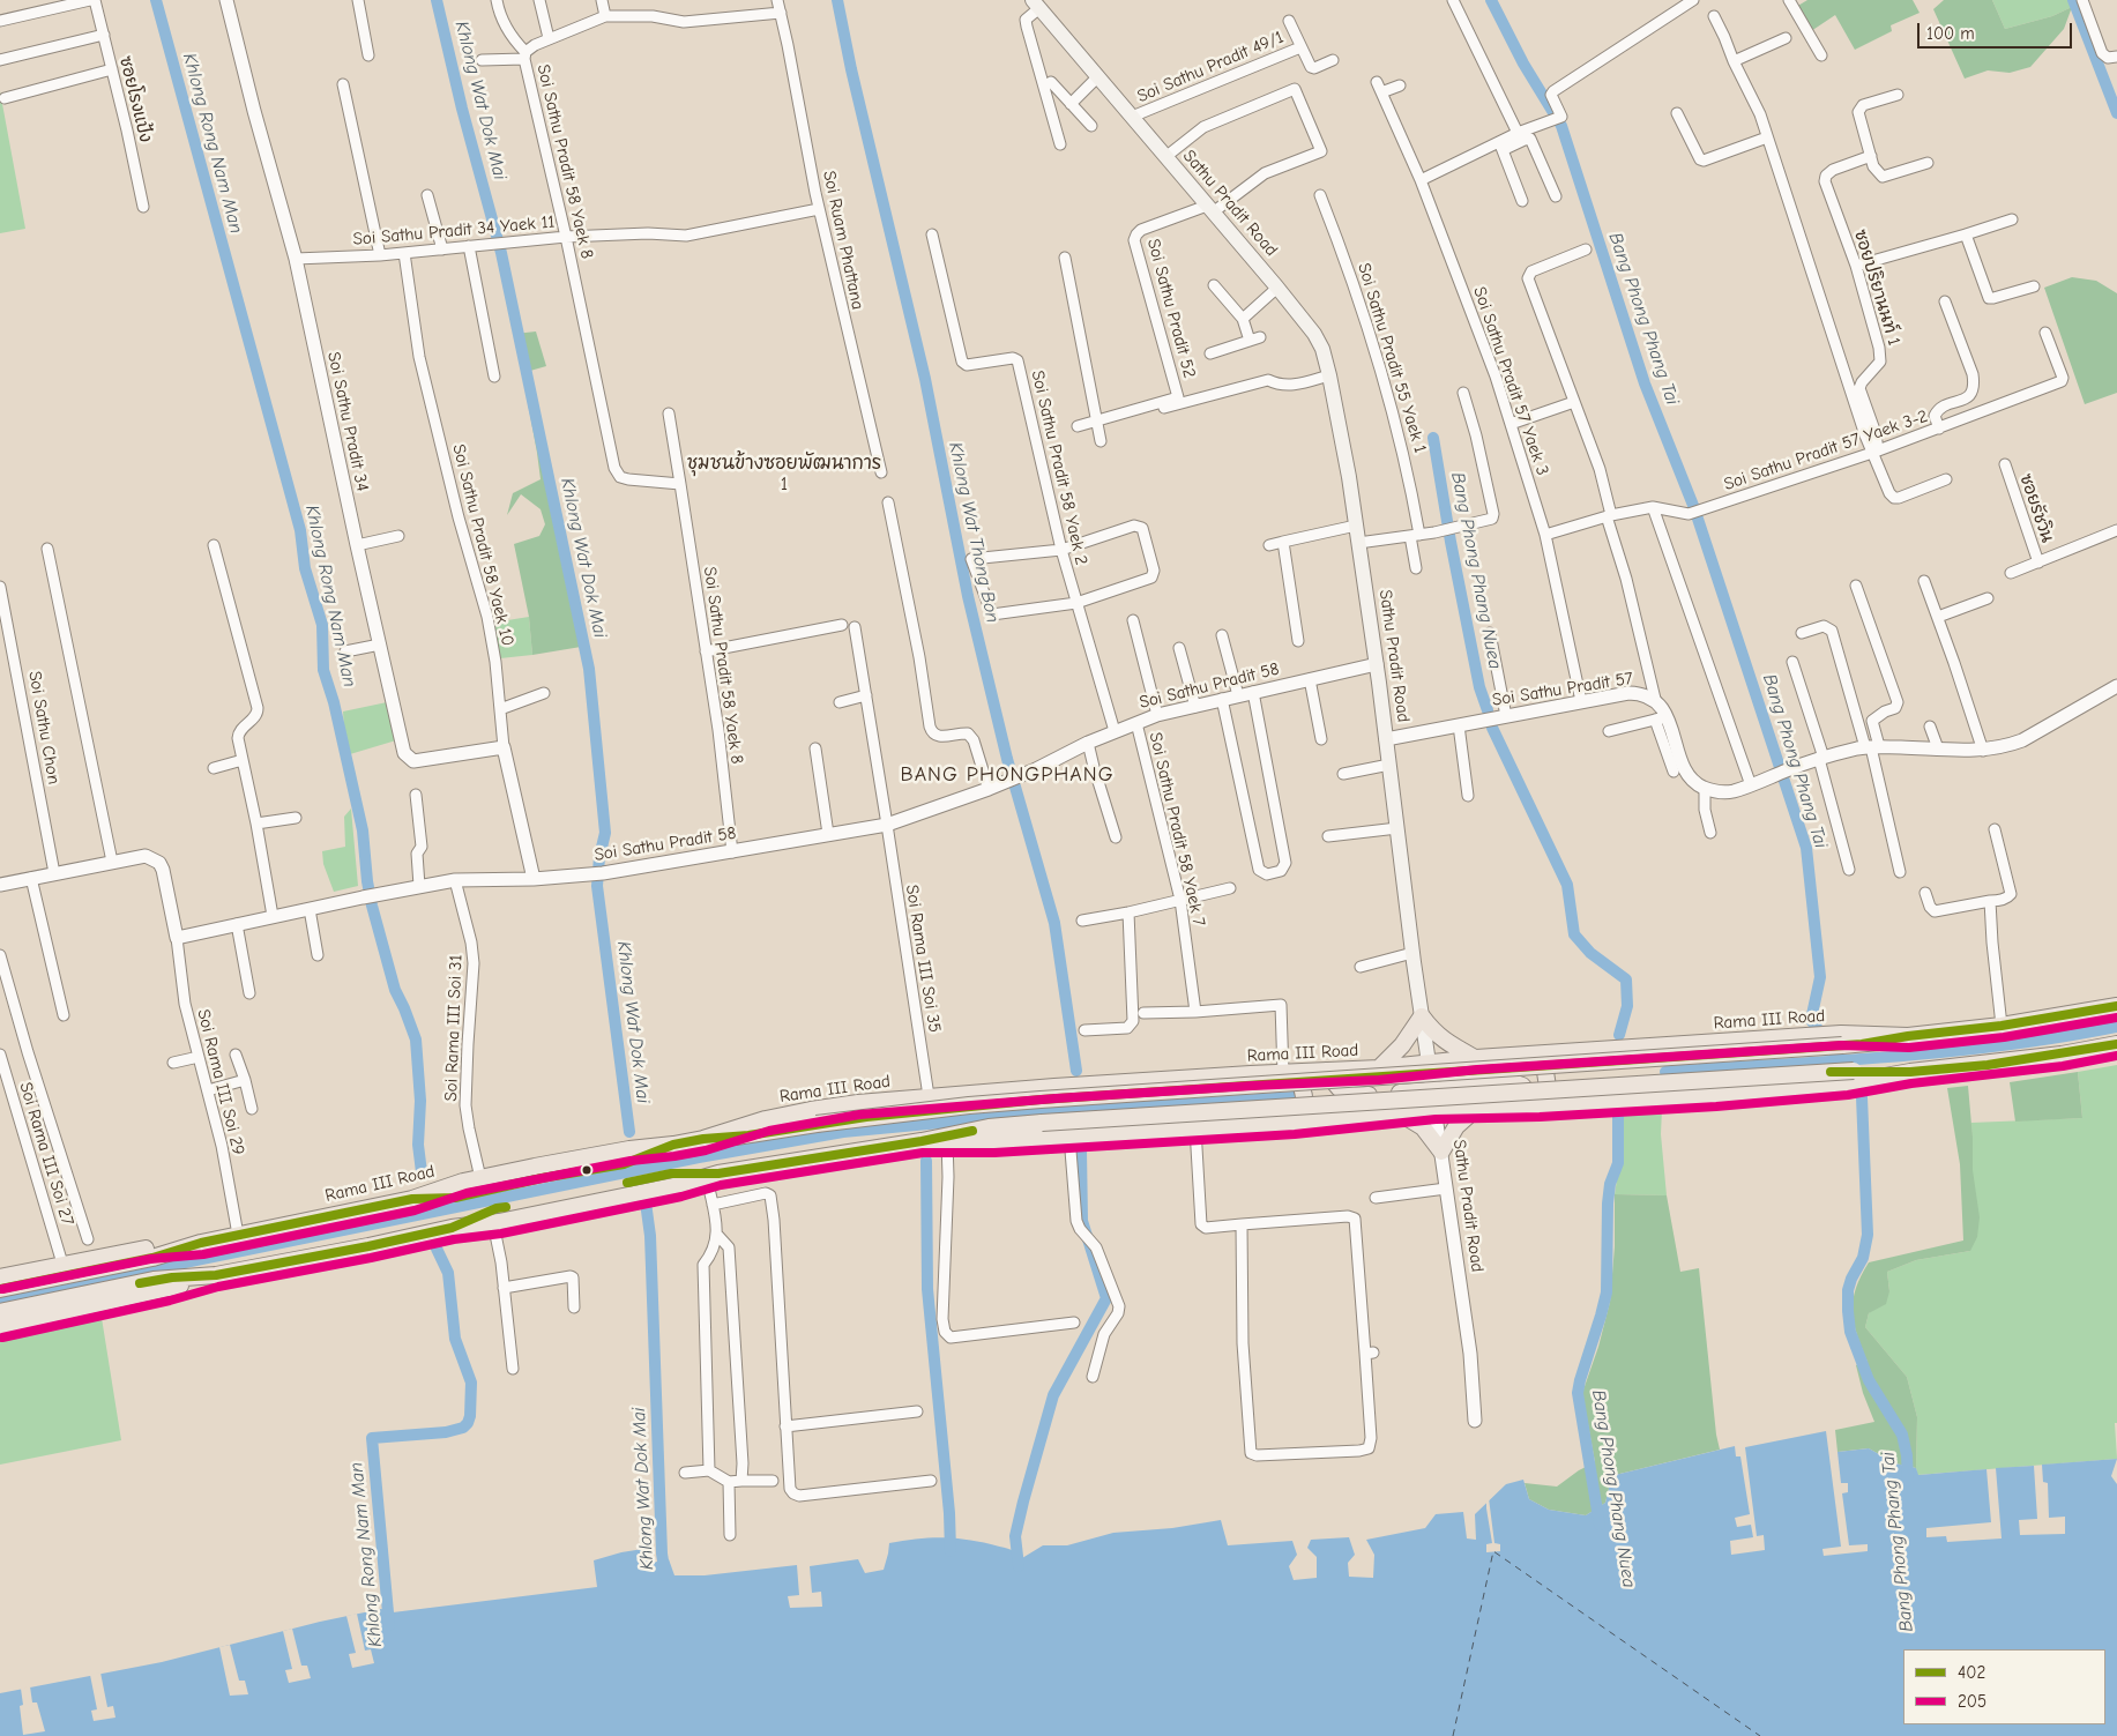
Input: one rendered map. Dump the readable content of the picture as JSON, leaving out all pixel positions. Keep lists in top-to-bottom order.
{
  "streets": {
    "main road": ["Sathu Pradit Road", "Rama III Road"],
    "street": [
      "Soi Sathu Pradit 49/1",
      "ซอยโรงแป้ง",
      "Soi Sathu Pradit 58 Yaek 8",
      "Soi Sathu Pradit 34 Yaek 11",
      "Soi Ruam Phattana",
      "ซอยปริยานนท์ 1",
      "Soi Sathu Pradit 52",
      "Soi Sathu Pradit 55 Yaek 1",
      "Soi Sathu Pradit 57 Yaek 3",
      "Soi Sathu Pradit 34",
      "Soi Sathu Pradit 57 Yaek 3-2",
      "Soi Sathu Pradit 58 Yaek 2",
      "ซอยรัชวิน",
      "Soi Sathu Pradit 58 Yaek 10",
      "Soi Sathu Pradit 58",
      "Soi Sathu Pradit 57",
      "Soi Sathu Chon",
      "Soi Sathu Pradit 58 Yaek 7",
      "Soi Rama III Soi 35",
      "Soi Rama III Soi 31",
      "Soi Rama III Soi 29",
      "Soi Rama III Soi 27"
    ]
  },
  "crossings": [
    ["Soi Sathu Pradit 49/1", "Sathu Pradit Road"],
    ["Soi Sathu Pradit 58 Yaek 8", "Soi Sathu Pradit 34 Yaek 11"],
    ["Soi Sathu Pradit 58 Yaek 8", "Soi Ruam Phattana"],
    ["Soi Sathu Pradit 58 Yaek 8", "Soi Sathu Pradit 58"],
    ["Sathu Pradit Road", "Soi Sathu Pradit 52"],
    ["Sathu Pradit Road", "Soi Sathu Pradit 58"],
    ["Sathu Pradit Road", "Soi Sathu Pradit 57"],
    ["Sathu Pradit Road", "Rama III Road"],
    ["Soi Sathu Pradit 34 Yaek 11", "Soi Ruam Phattana"],
    ["Soi Sathu Pradit 34 Yaek 11", "Soi Sathu Pradit 34"],
    ["Soi Sathu Pradit 34 Yaek 11", "Soi Sathu Pradit 58 Yaek 10"],
    ["ซอยปริยานนท์ 1", "Soi Sathu Pradit 57 Yaek 3-2"],
    ["Soi Sathu Pradit 57 Yaek 3", "Soi Sathu Pradit 57 Yaek 3-2"],
    ["Soi Sathu Pradit 57 Yaek 3", "Soi Sathu Pradit 57"],
    ["Soi Sathu Pradit 34", "Soi Sathu Pradit 58 Yaek 10"],
    ["Soi Sathu Pradit 58 Yaek 2", "Soi Sathu Pradit 58"],
    ["Soi Sathu Pradit 58 Yaek 10", "Soi Sathu Pradit 58"],
    ["Soi Sathu Pradit 58", "Soi Sathu Pradit 58 Yaek 7"],
    ["Soi Sathu Pradit 58", "Soi Rama III Soi 35"],
    ["Soi Sathu Pradit 58", "Soi Rama III Soi 31"],
    ["Soi Sathu Pradit 58", "Soi Rama III Soi 29"],
    ["Soi Rama III Soi 35", "Rama III Road"],
    ["Rama III Road", "Soi Rama III Soi 31"],
    ["Rama III Road", "Soi Rama III Soi 29"],
    ["Rama III Road", "Soi Rama III Soi 27"]
  ],
  "districts": ["ชุมชนข้างซอยพัฒนาการ 1", "BANG PHONGPHANG"],
  "water": [
    "Khlong Wat Dok Mai",
    "Khlong Rong Nam Man",
    "Bang Phong Phang Tai",
    "Khlong Wat Thong Bon",
    "Bang Phong Phang Nuea"
  ],
  "lines": ["transit line 402", "transit line 205"],
  "legend": ["402", "205"],
  "scale_bar": "100 m"
}
